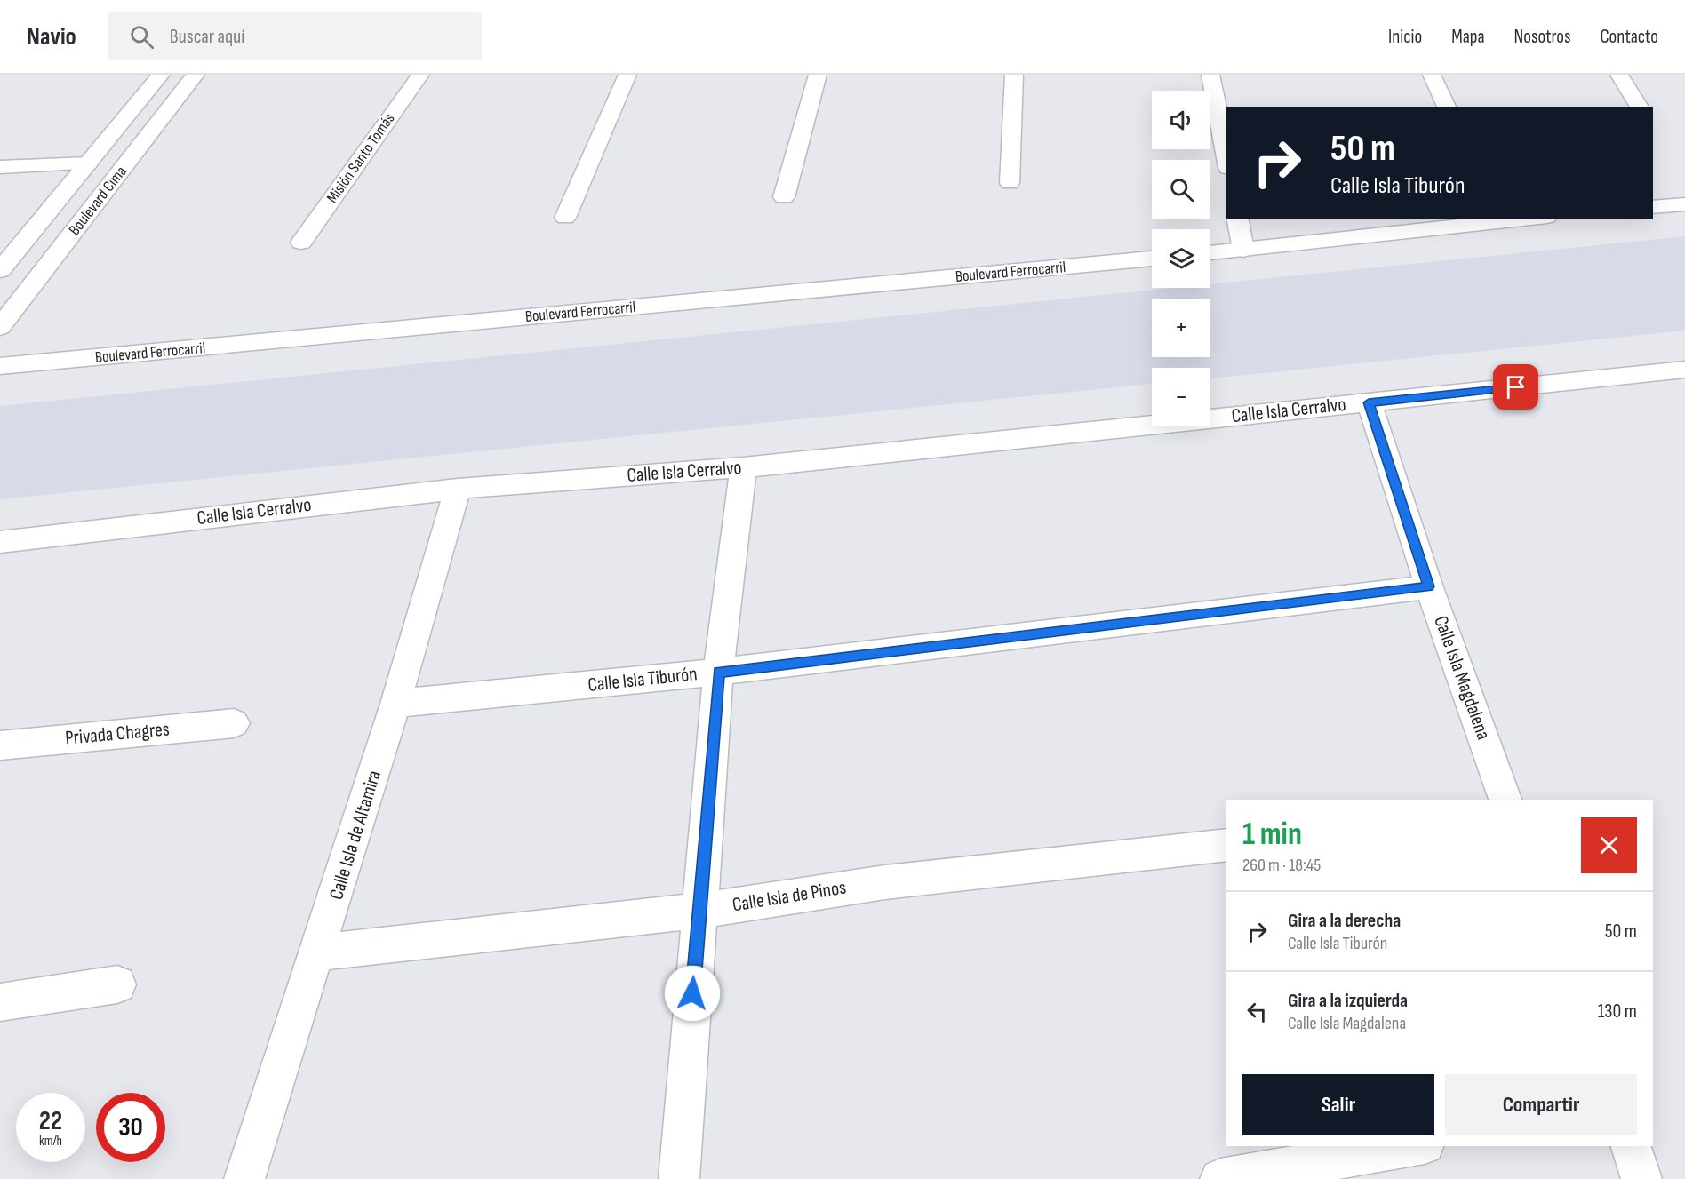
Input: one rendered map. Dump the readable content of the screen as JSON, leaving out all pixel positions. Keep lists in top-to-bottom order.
{
  "streets": {
    "street": [
      "Misión Santo Tomás",
      "Boulevard Cima",
      "Boulevard Ferrocarril",
      "Calle Isla Cerralvo",
      "Calle Isla Magdalena",
      "Calle Isla Tiburón",
      "Privada Chagres",
      "Calle Isla de Altamira",
      "Calle Isla de Pinos"
    ]
  },
  "crossings": [
    ["Calle Isla Cerralvo", "Calle Isla Magdalena"],
    ["Calle Isla Cerralvo", "Calle Isla de Altamira"],
    ["Calle Isla Magdalena", "Calle Isla Tiburón"],
    ["Calle Isla Tiburón", "Calle Isla de Altamira"],
    ["Calle Isla de Altamira", "Calle Isla de Pinos"]
  ],
  "page": {
    "header": "Navio",
    "search": "Buscar aquí",
    "nav": [
      "Inicio",
      "Mapa",
      "Nosotros",
      "Contacto"
    ],
    "map_buttons": ["+", "−"],
    "turn": ["50 m", "Calle Isla Tiburón"],
    "heading": ["1 min", "260 m · 18:45"],
    "list": [
      {
        "name": "Gira a la derecha",
        "note": "Calle Isla Tiburón",
        "value": "50 m"
      },
      {
        "name": "Gira a la izquierda",
        "note": "Calle Isla Magdalena",
        "value": "130 m"
      }
    ],
    "buttons": ["Salir", "Compartir"],
    "speed": "22 km/h",
    "limit": "30"
  }
}
